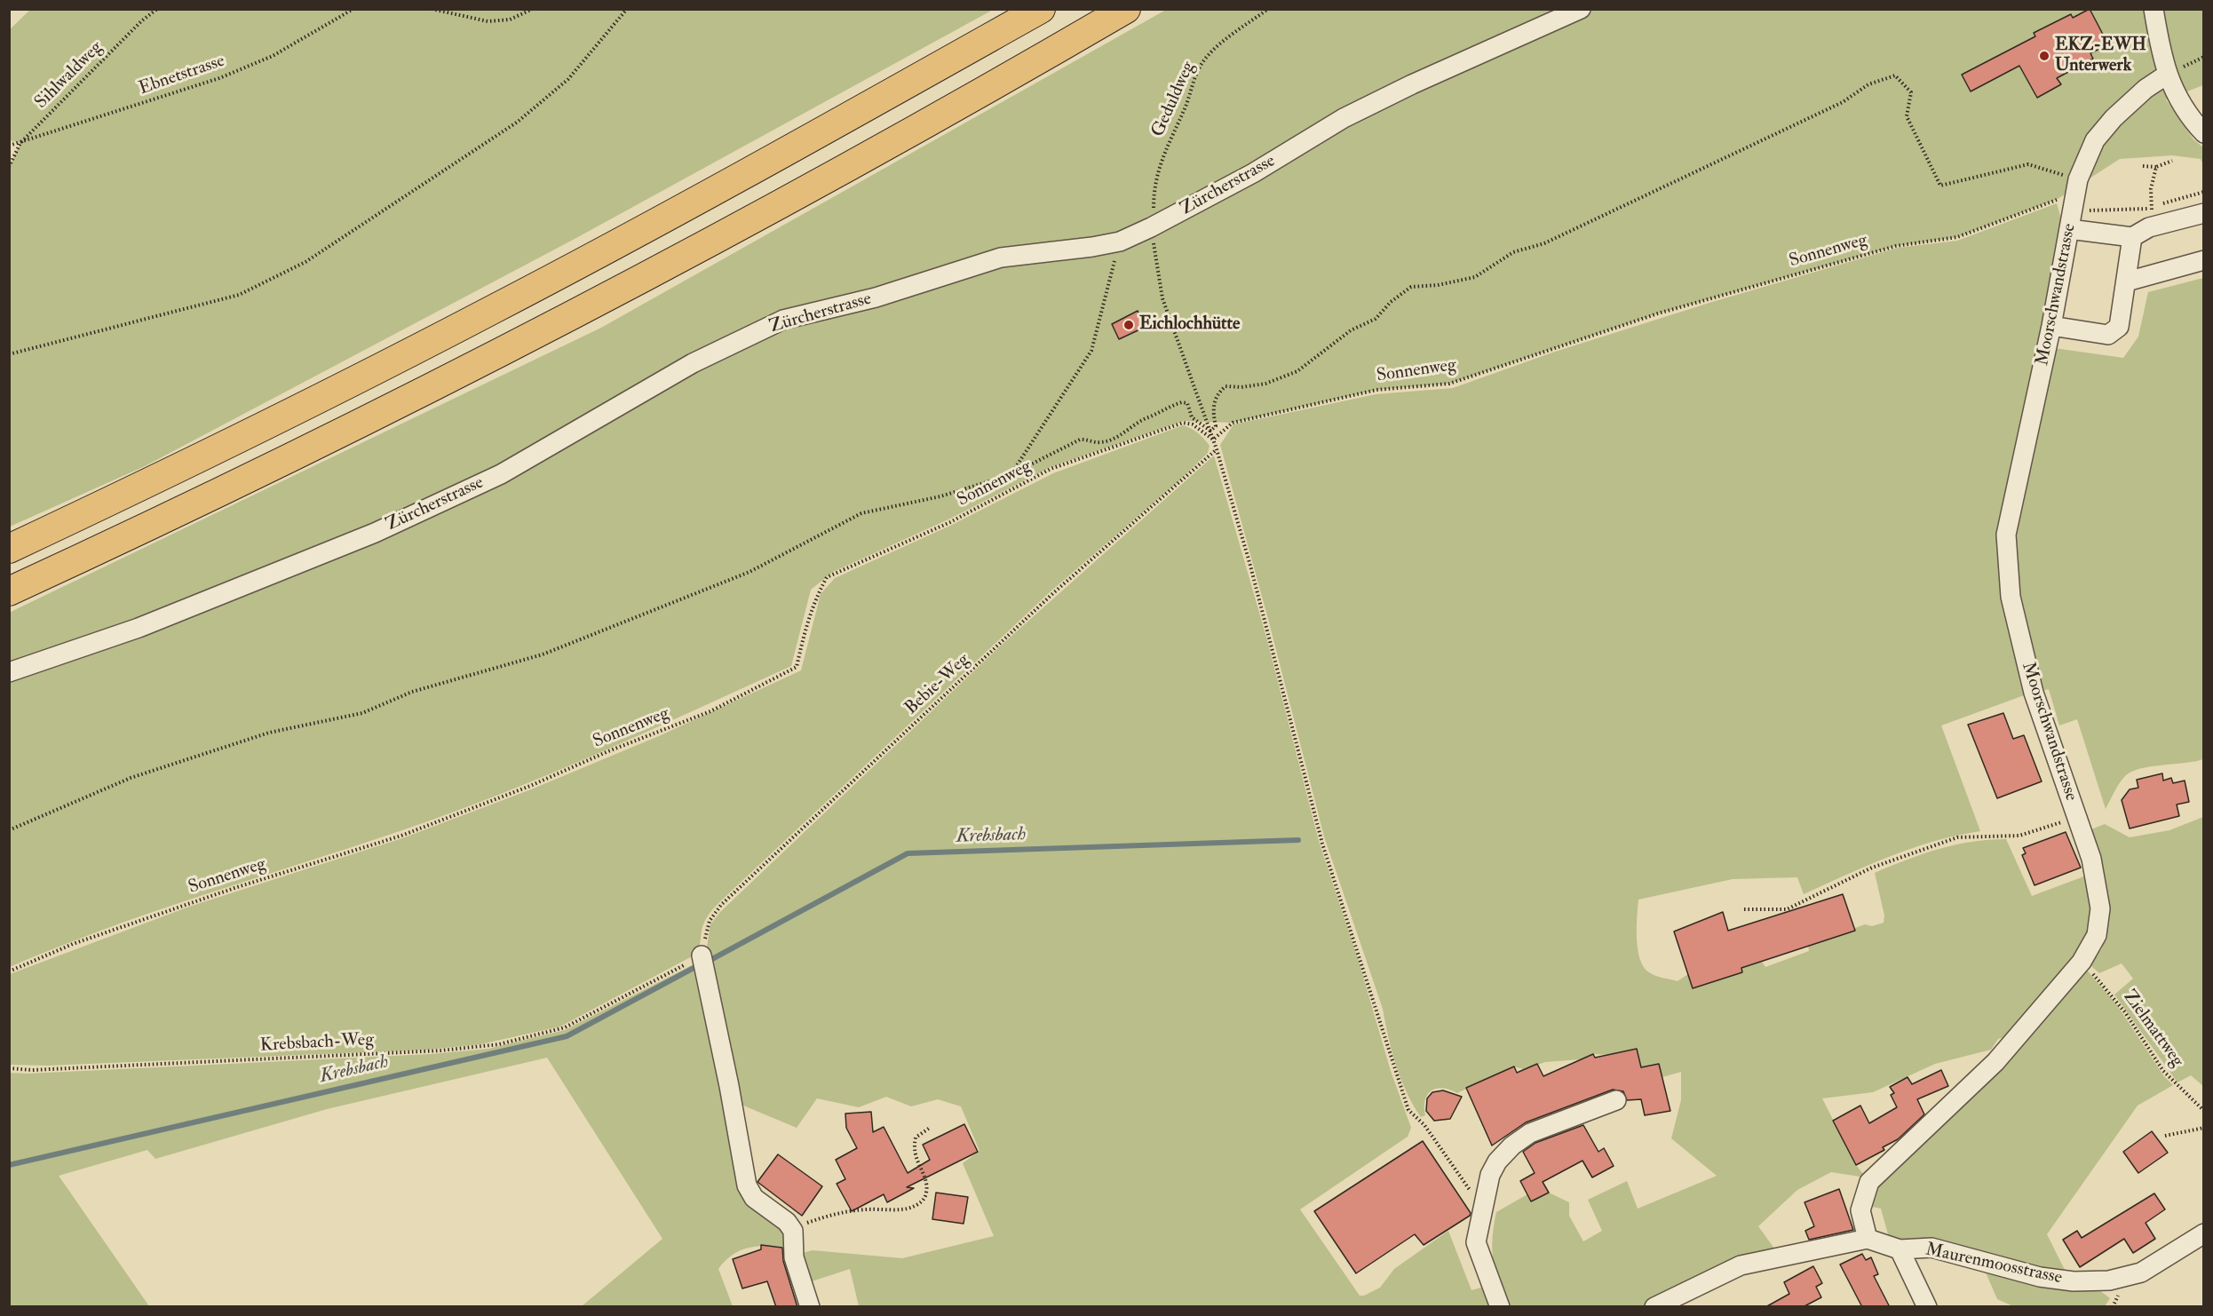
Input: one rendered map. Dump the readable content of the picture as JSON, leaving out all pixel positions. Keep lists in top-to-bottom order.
{
  "streets": {
    "street": ["Zürcherstrasse", "Moorschwandstrasse", "Maurenmoosstrasse"],
    "path": [
      "Sihlwaldweg",
      "Ebnetstrasse",
      "Geduldweg",
      "Sonnenweg",
      "Bebie-Weg",
      "Zielmattweg",
      "Krebsbach-Weg"
    ]
  },
  "crossings": [
    ["Sihlwaldweg", "Ebnetstrasse"],
    ["Geduldweg", "Zürcherstrasse"],
    ["Geduldweg", "Sonnenweg"],
    ["Geduldweg", "Bebie-Weg"],
    ["Sonnenweg", "Moorschwandstrasse"],
    ["Moorschwandstrasse", "Zielmattweg"],
    ["Bebie-Weg", "Krebsbach-Weg"]
  ],
  "water": ["Krebsbach"],
  "places": ["EKZ-EWH Unterwerk", "Eichlochhütte"]
}
